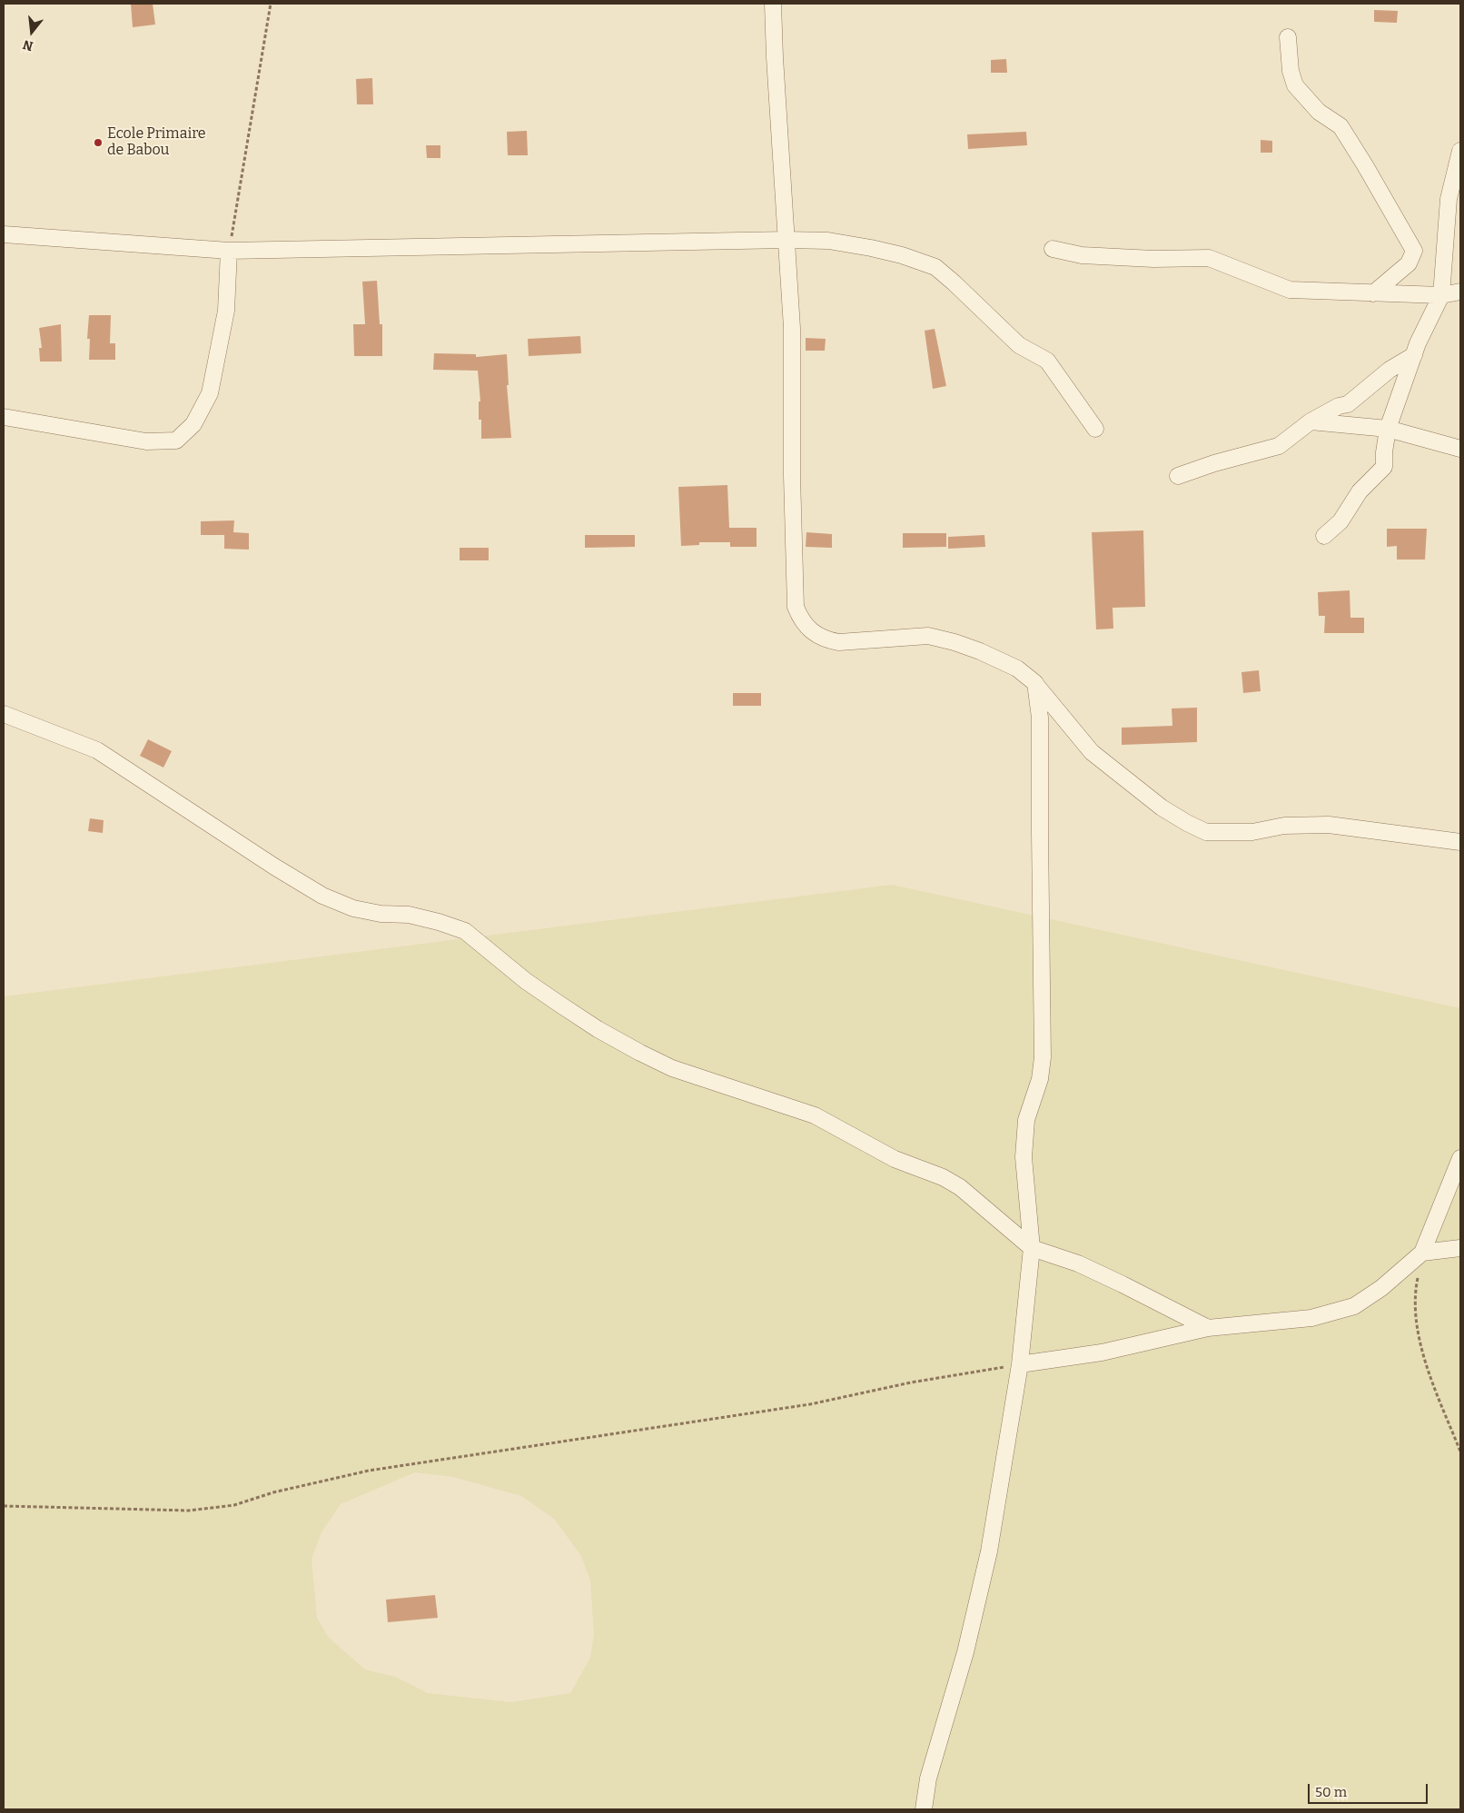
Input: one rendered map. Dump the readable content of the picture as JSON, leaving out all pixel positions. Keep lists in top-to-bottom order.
{
  "places": ["Ecole Primaire de Babou"],
  "scale_bar": "50 m",
  "north": "bottom"
}
